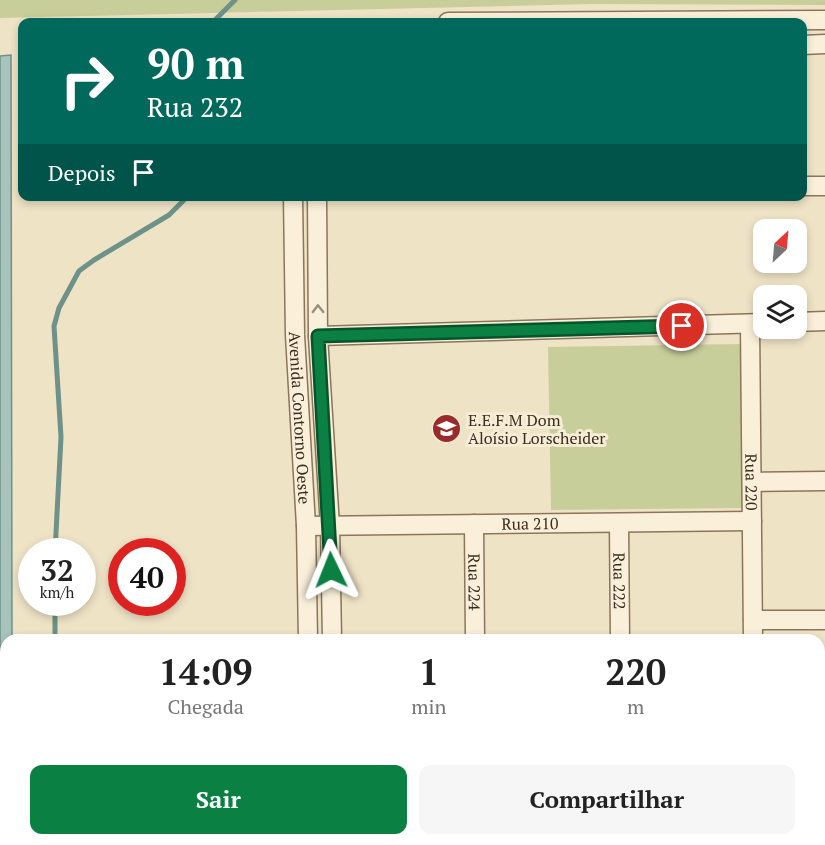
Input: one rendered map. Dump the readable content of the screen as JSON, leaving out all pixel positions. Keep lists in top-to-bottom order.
{
  "streets": {
    "street": [
      "Avenida Contorno Oeste",
      "Rua 220",
      "Rua 210",
      "Rua 224",
      "Rua 222"
    ]
  },
  "crossings": [
    ["Avenida Contorno Oeste", "Rua 210"],
    ["Rua 220", "Rua 210"],
    ["Rua 210", "Rua 224"],
    ["Rua 210", "Rua 222"]
  ],
  "places": {
    "school or university": ["E.E.F.M Dom Aloísio Lorscheider"]
  },
  "north": "top right",
  "page": {
    "turn": ["90 m", "Rua 232"],
    "then": "Depois",
    "speed": "32 km/h",
    "limit": "40",
    "eta": [
      "14:09",
      "Chegada",
      "1",
      "min",
      "220",
      "m"
    ],
    "buttons": ["Sair", "Compartilhar"]
  }
}
